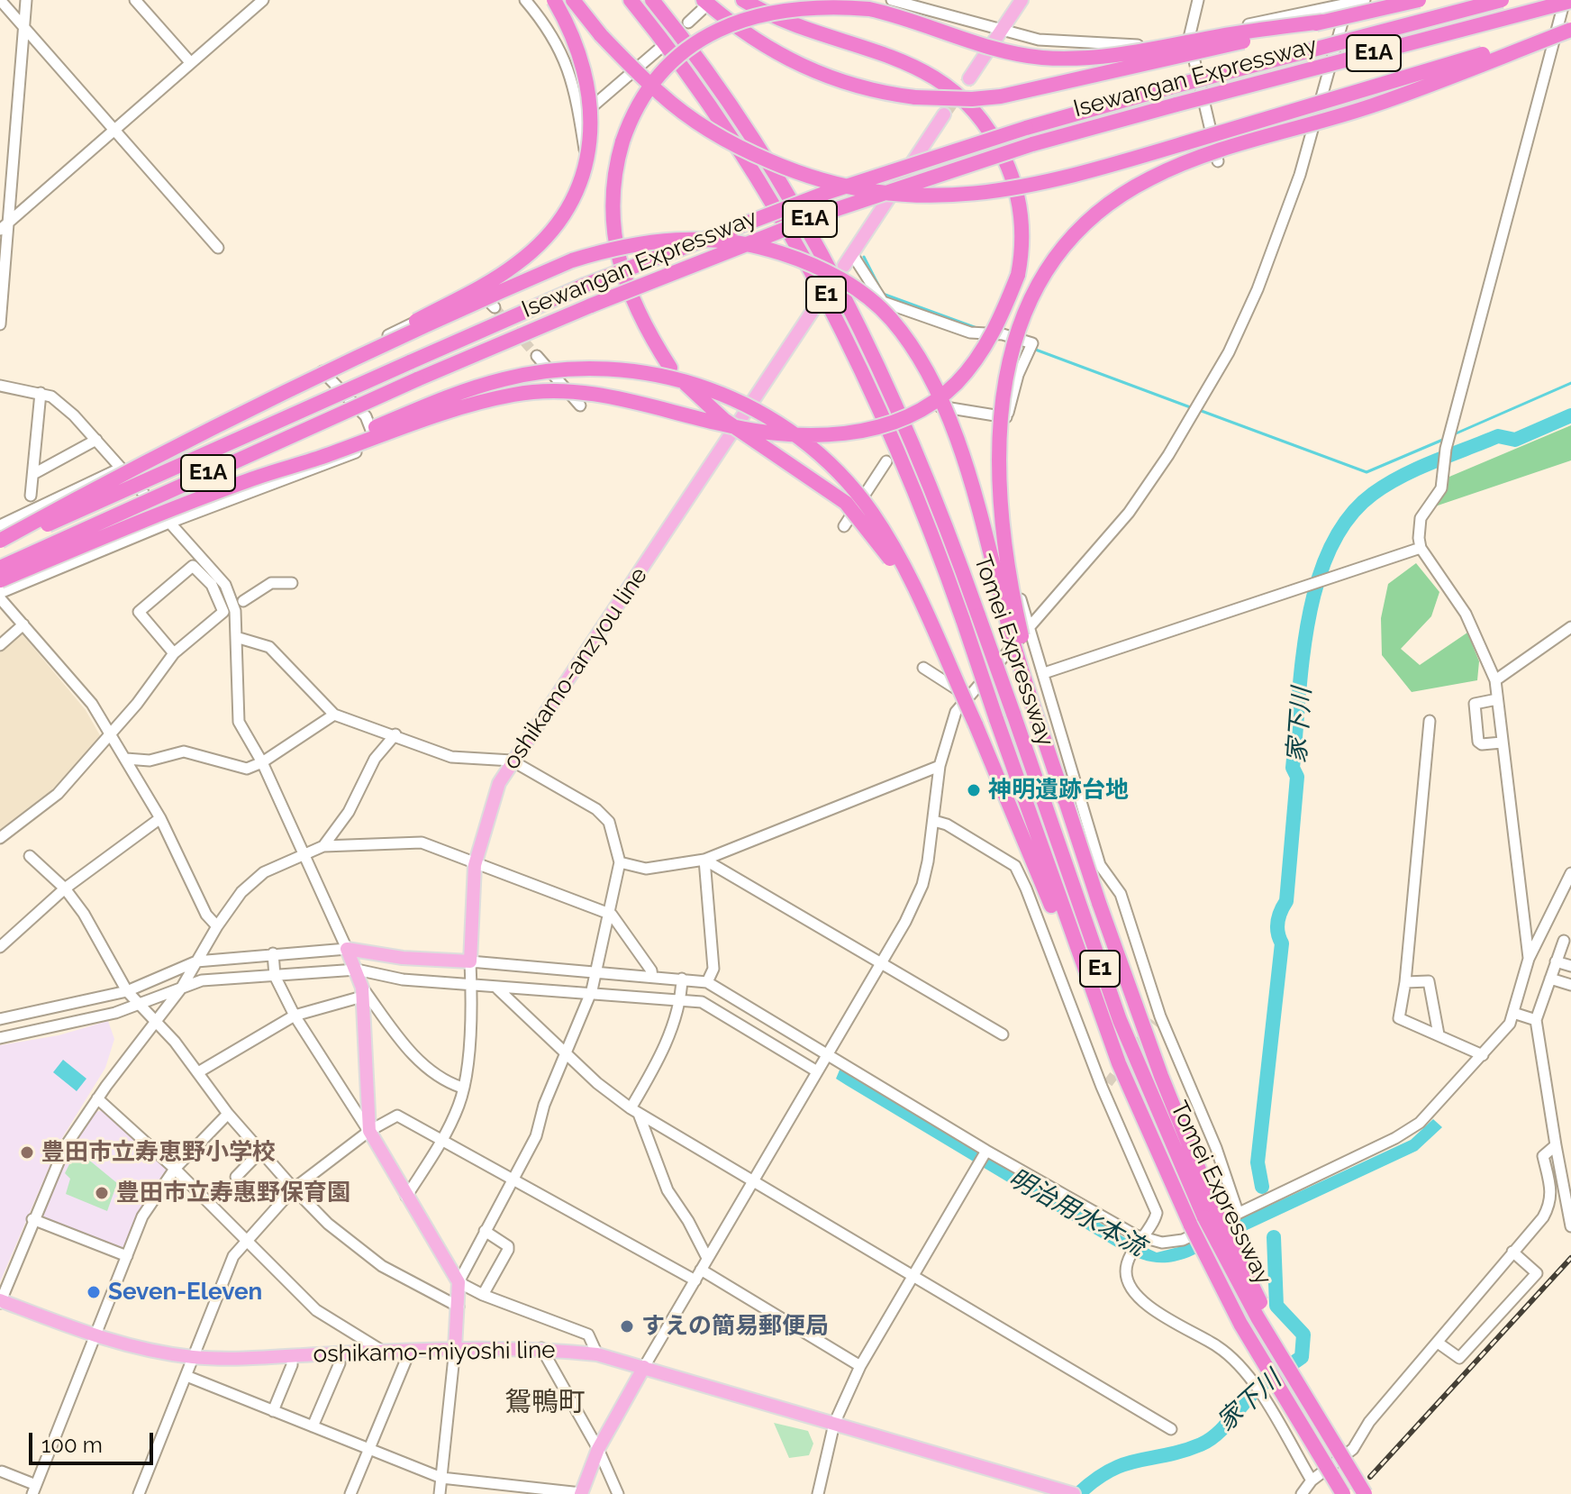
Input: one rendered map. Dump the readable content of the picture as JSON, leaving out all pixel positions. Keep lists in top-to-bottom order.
{
  "streets": {
    "highway": [
      "E1A",
      "Isewangan Expressway",
      "E1",
      "Tomei Expressway"
    ],
    "main road": ["oshikamo-anzyou line", "oshikamo-miyoshi line"]
  },
  "districts": ["鴛鴨町"],
  "water": ["家下川", "明治用水本流"],
  "places": [
    "神明遺跡台地",
    "豊田市立寿恵野小学校",
    "豊田市立寿惠野保育園",
    "Seven-Eleven",
    "すえの簡易郵便局"
  ],
  "scale_bar": "100 m"
}
